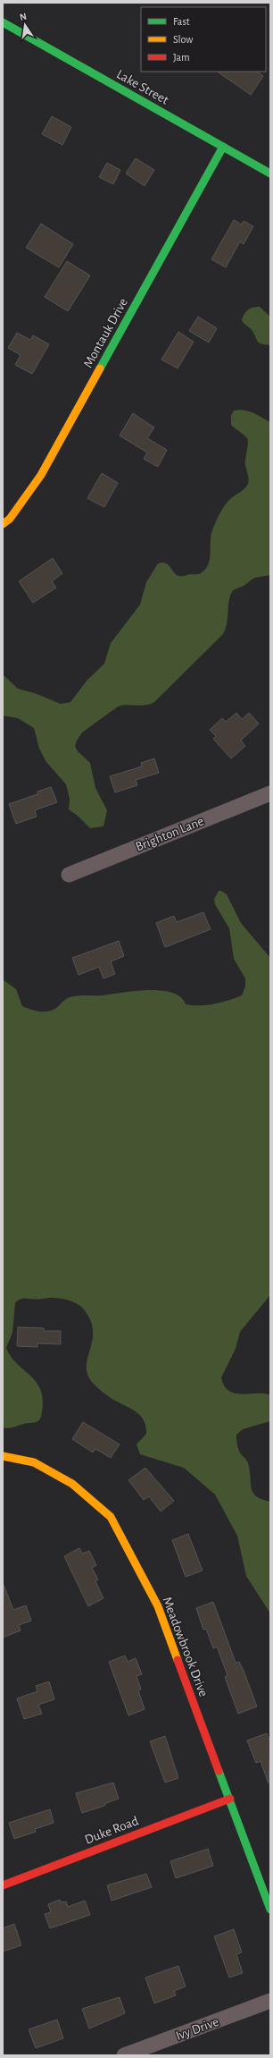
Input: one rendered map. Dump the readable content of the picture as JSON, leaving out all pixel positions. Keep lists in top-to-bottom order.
{
  "streets": {
    "street": [
      "Lake Street",
      "Montauk Drive",
      "Brighton Lane",
      "Meadowbrook Drive",
      "Duke Road",
      "Ivy Drive"
    ]
  },
  "crossings": [
    ["Lake Street", "Montauk Drive"],
    ["Meadowbrook Drive", "Duke Road"]
  ],
  "legend": ["Fast", "Slow", "Jam"],
  "north": "top"
}
